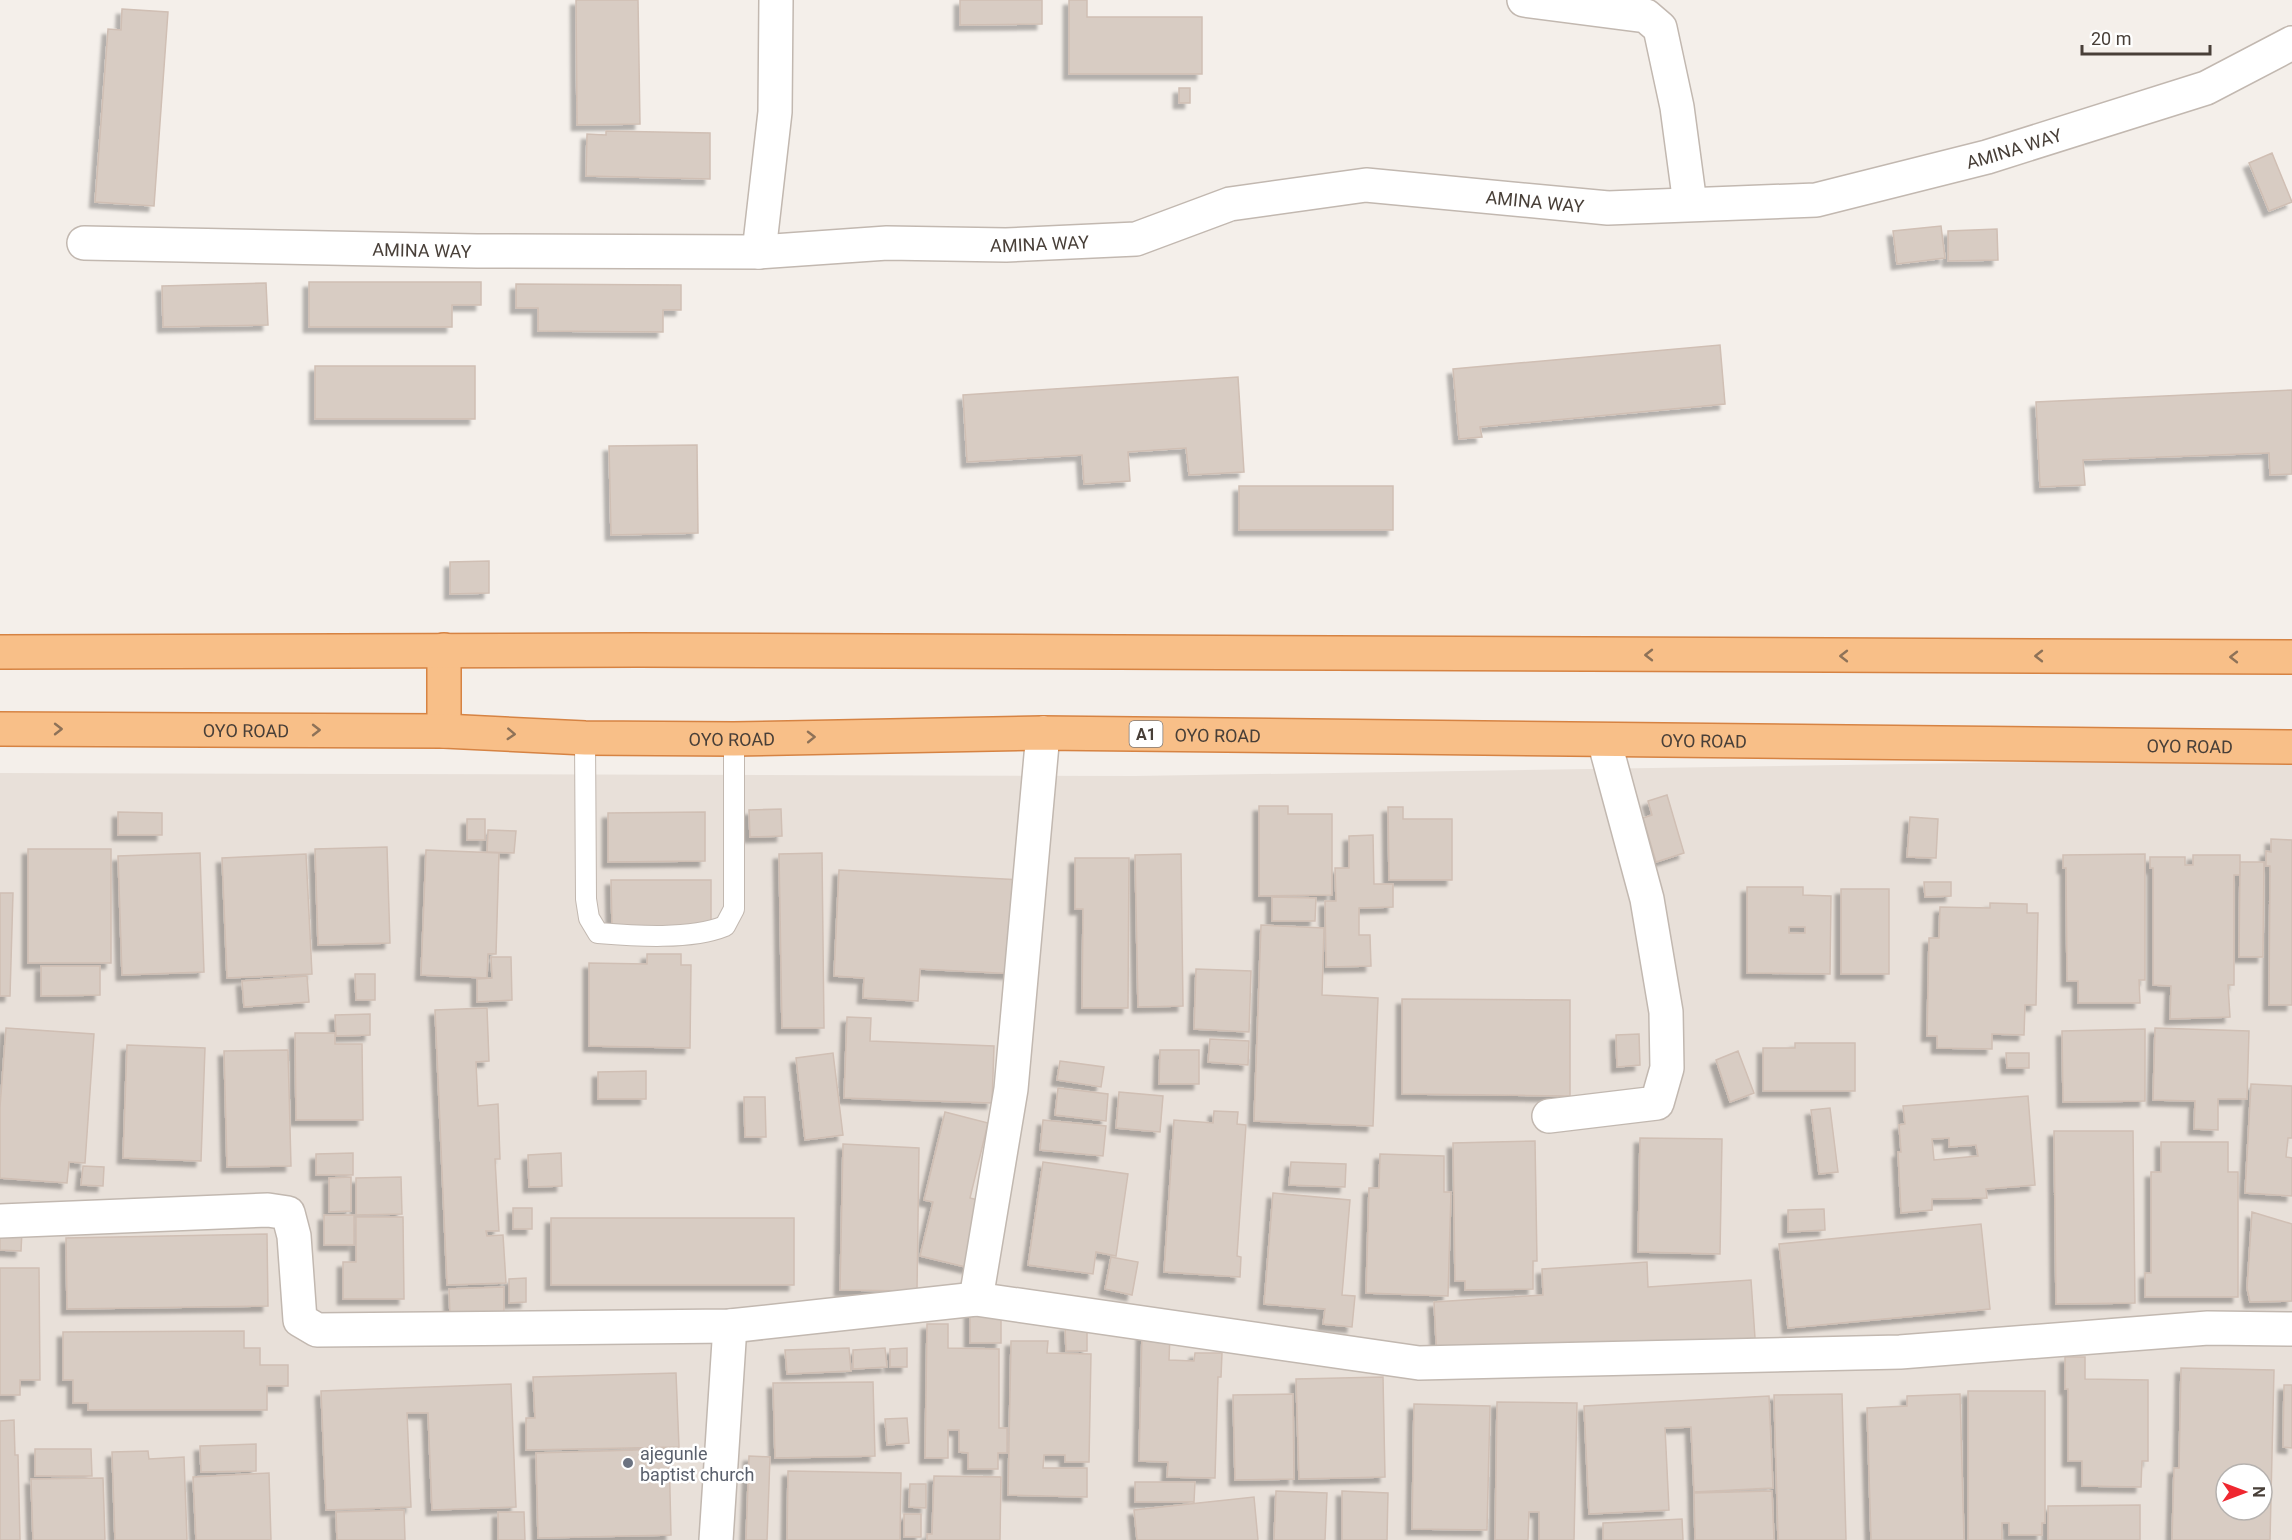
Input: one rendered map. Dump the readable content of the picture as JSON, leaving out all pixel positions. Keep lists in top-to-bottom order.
{
  "streets": {
    "highway": ["OYO ROAD", "A1"],
    "street": ["AMINA WAY"]
  },
  "places": ["ajegunle baptist church"],
  "scale_bar": "20 m",
  "north": "right"
}
